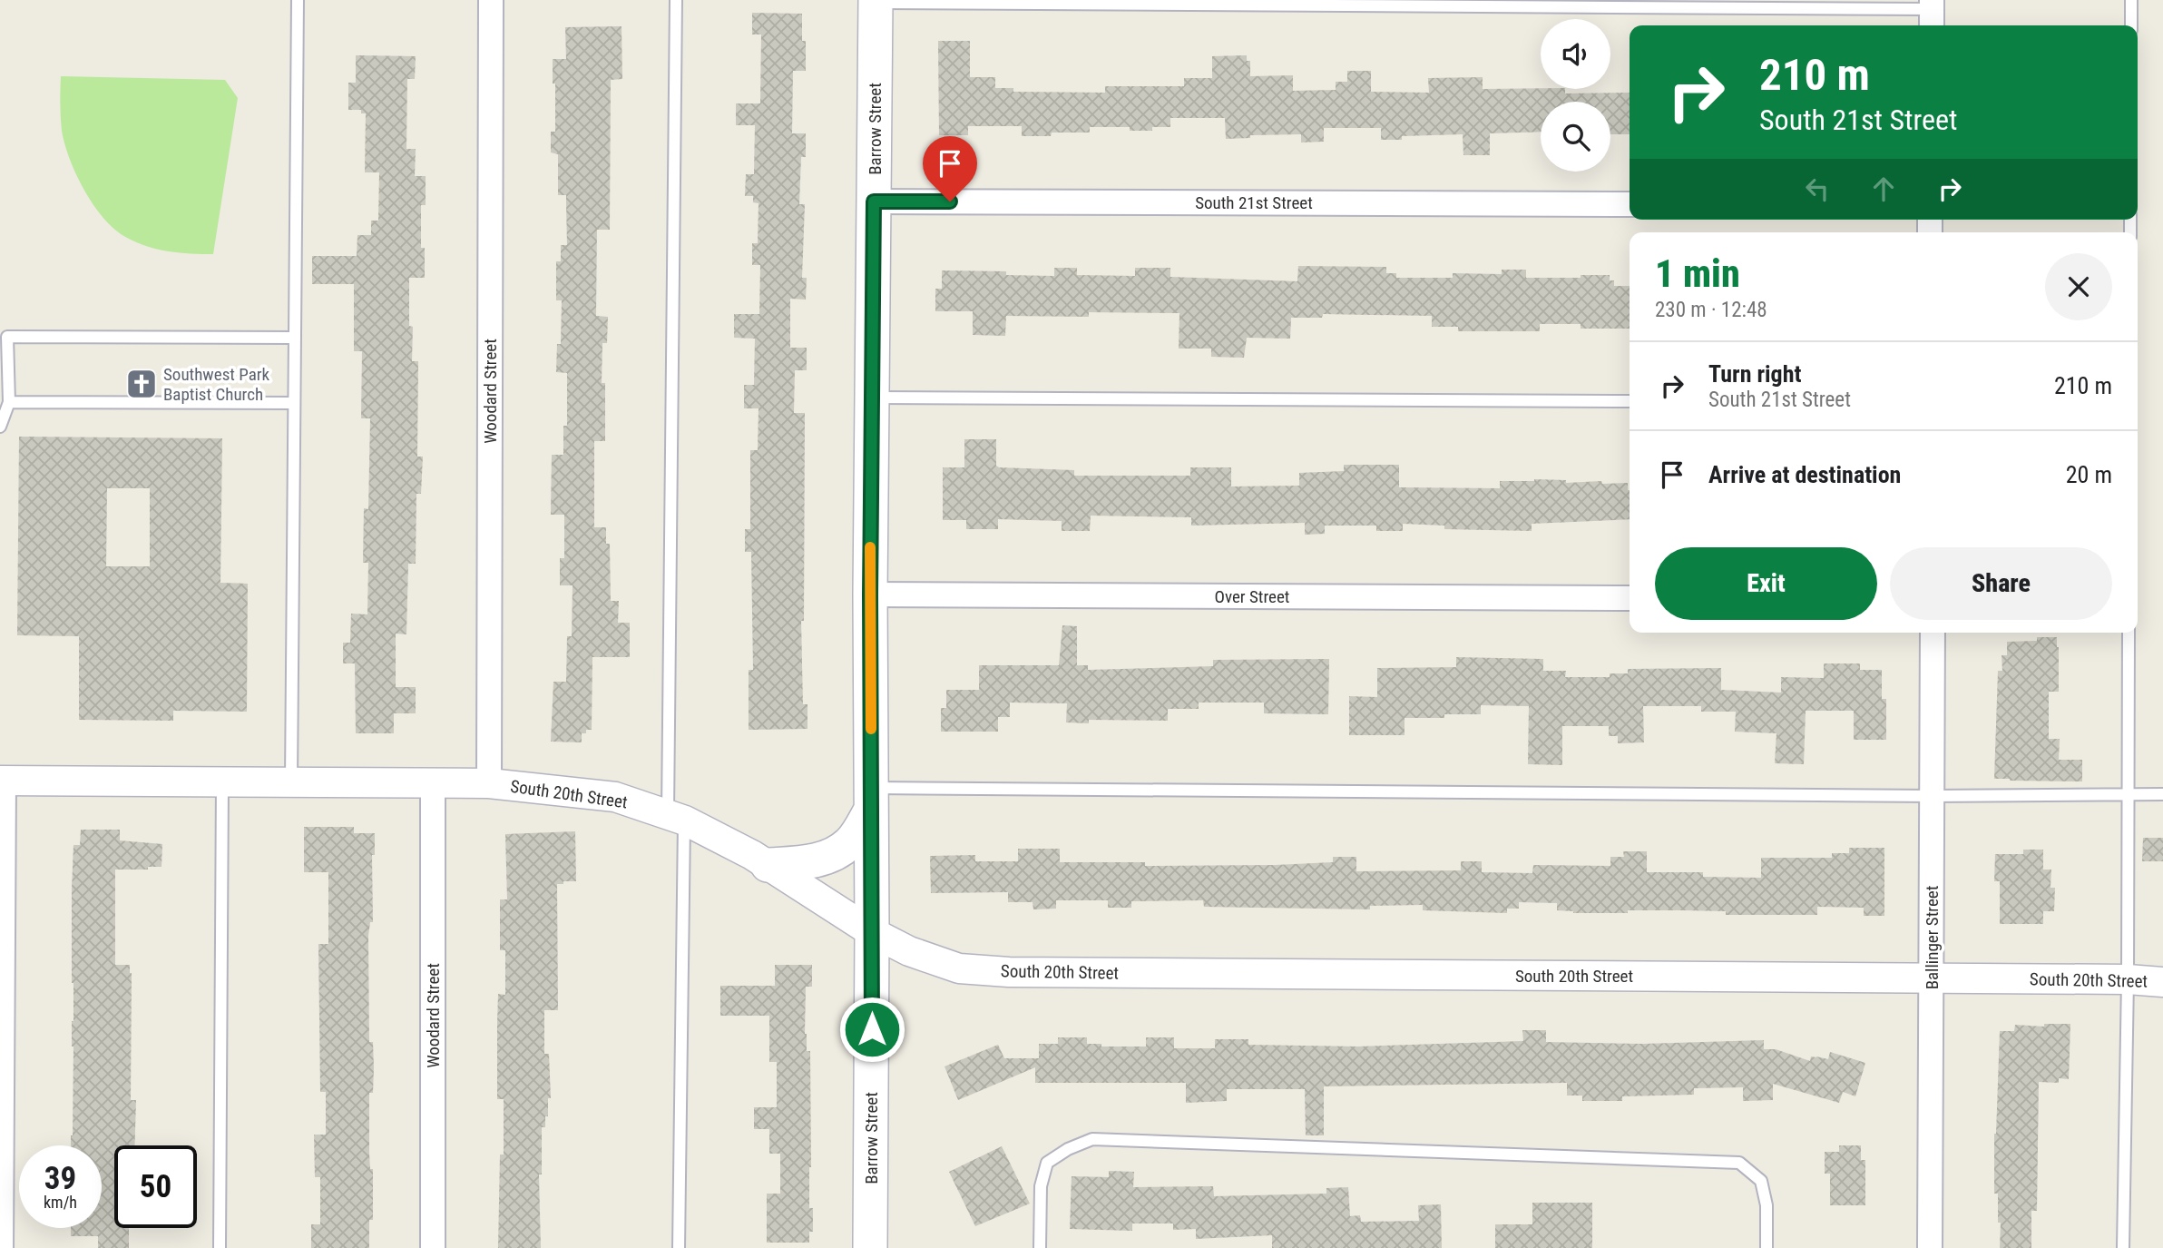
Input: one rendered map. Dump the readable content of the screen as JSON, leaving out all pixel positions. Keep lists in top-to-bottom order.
{
  "streets": {
    "main road": ["Barrow Street"],
    "street": [
      "South 21st Street",
      "Woodard Street",
      "Over Street",
      "South 20th Street",
      "Ballinger Street"
    ]
  },
  "crossings": [
    ["Barrow Street", "South 21st Street"],
    ["Barrow Street", "Over Street"],
    ["Barrow Street", "South 20th Street"],
    ["Woodard Street", "South 20th Street"],
    ["South 20th Street", "Ballinger Street"]
  ],
  "places": {
    "church": ["Southwest Park Baptist Church"]
  },
  "page": {
    "turn": ["210 m", "South 21st Street"],
    "heading": ["1 min", "230 m · 12:48"],
    "list": [
      {
        "name": "Turn right",
        "note": "South 21st Street",
        "value": "210 m"
      },
      {
        "name": "Arrive at destination",
        "value": "20 m"
      }
    ],
    "buttons": ["Exit", "Share"],
    "speed": "39 km/h",
    "limit": "50"
  }
}
